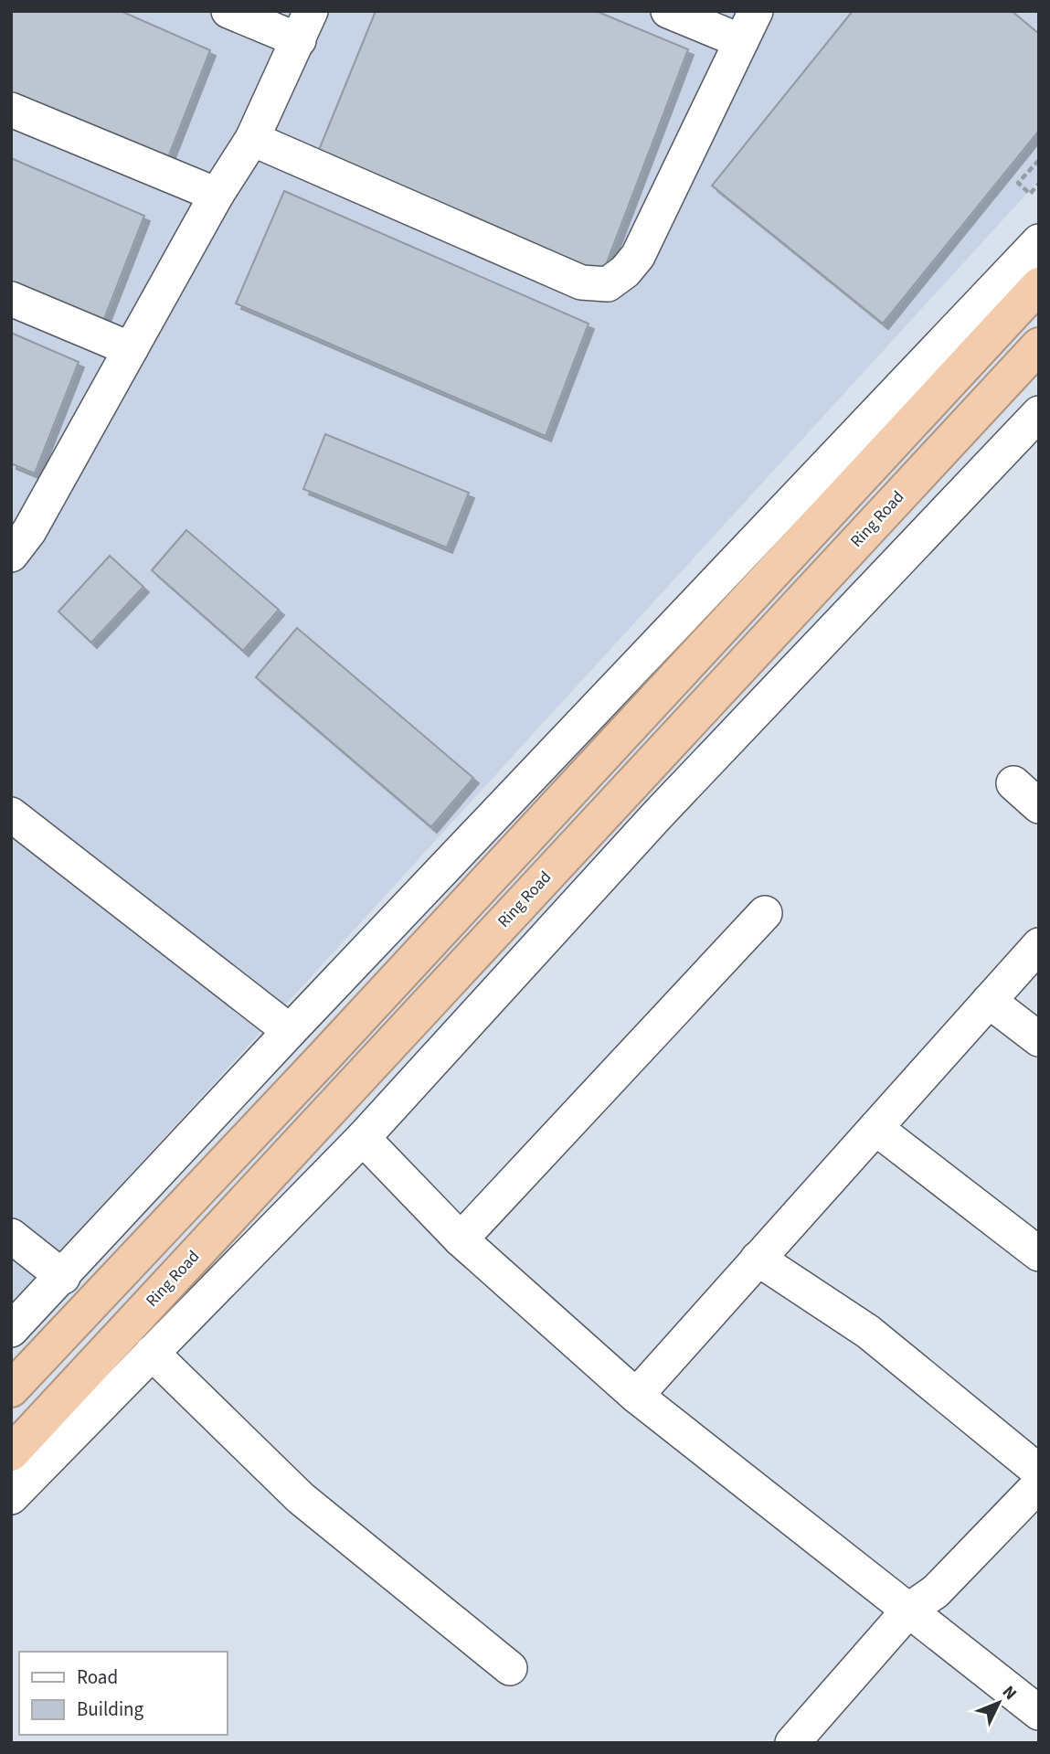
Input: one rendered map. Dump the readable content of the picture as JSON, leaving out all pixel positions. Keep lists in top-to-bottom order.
{
  "streets": {
    "highway": ["Ring Road"]
  },
  "legend": ["Road", "Building"],
  "north": "top right"
}
